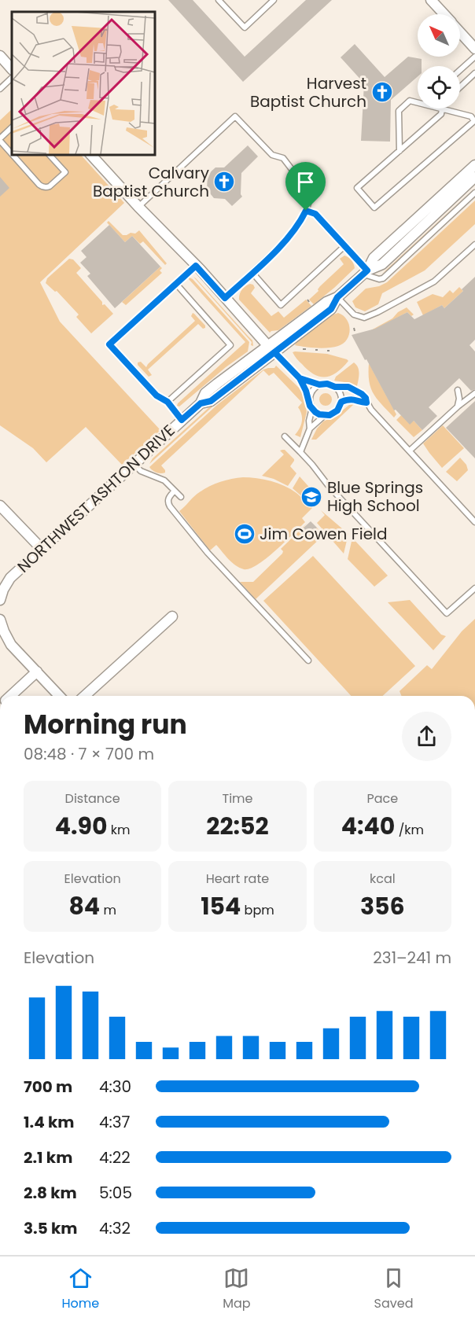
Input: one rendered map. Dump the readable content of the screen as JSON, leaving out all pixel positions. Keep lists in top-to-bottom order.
{
  "streets": {
    "street": ["NORTHWEST ASHTON DRIVE"]
  },
  "places": {
    "church": ["Harvest Baptist Church", "Calvary Baptist Church"],
    "school or university": ["Blue Springs High School"],
    "sports": ["Jim Cowen Field"]
  },
  "north": "top left",
  "page": {
    "heading": ["Morning run", "08:48 · 7 × 700 m"],
    "stats": [
      ["Distance", "4.90 km"],
      ["Time", "22:52"],
      ["Pace", "4:40 /km"],
      ["Elevation", "84 m"],
      ["Heart rate", "154 bpm"],
      ["kcal", "356"]
    ],
    "chart": ["Elevation", "231–241 m"],
    "list": [
      {
        "name": "700 m",
        "note": "4:30"
      },
      {
        "name": "1.4 km",
        "note": "4:37"
      },
      {
        "name": "2.1 km",
        "note": "4:22"
      },
      {
        "name": "2.8 km",
        "note": "5:05"
      },
      {
        "name": "3.5 km",
        "note": "4:32"
      }
    ],
    "tabs": ["Home", "Map", "Saved"]
  }
}
